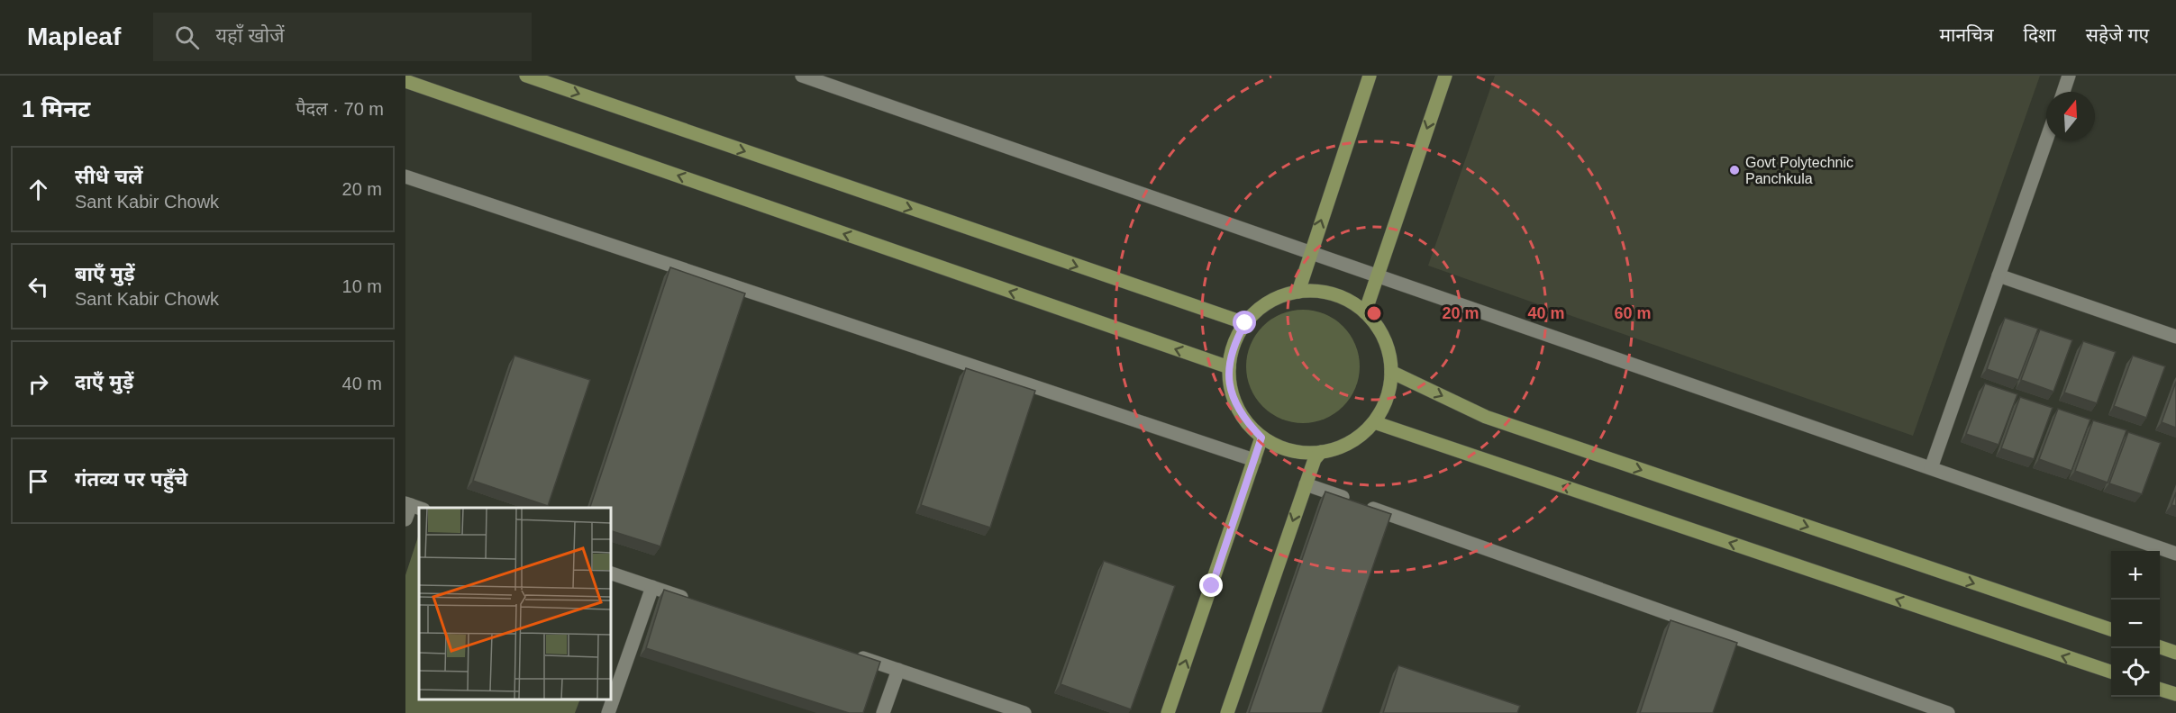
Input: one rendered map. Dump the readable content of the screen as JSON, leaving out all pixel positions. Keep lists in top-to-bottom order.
{
  "places": ["Govt Polytechnic Panchkula"],
  "north": "top",
  "page": {
    "header": "Mapleaf",
    "search": "यहाँ खोजें",
    "nav": ["मानचित्र", "दिशा", "सहेजे गए"],
    "heading": ["1 मिनट", "पैदल · 70 m"],
    "list": [
      ["सीधे चलें", "Sant Kabir Chowk", "20 m"],
      ["बाएँ मुड़ें", "Sant Kabir Chowk", "10 m"],
      ["दाएँ मुड़ें", "40 m"],
      "गंतव्य पर पहुँचे"
    ],
    "map_buttons": ["+", "−"]
  },
  "rings": ["20 m", "40 m", "60 m"]
}
